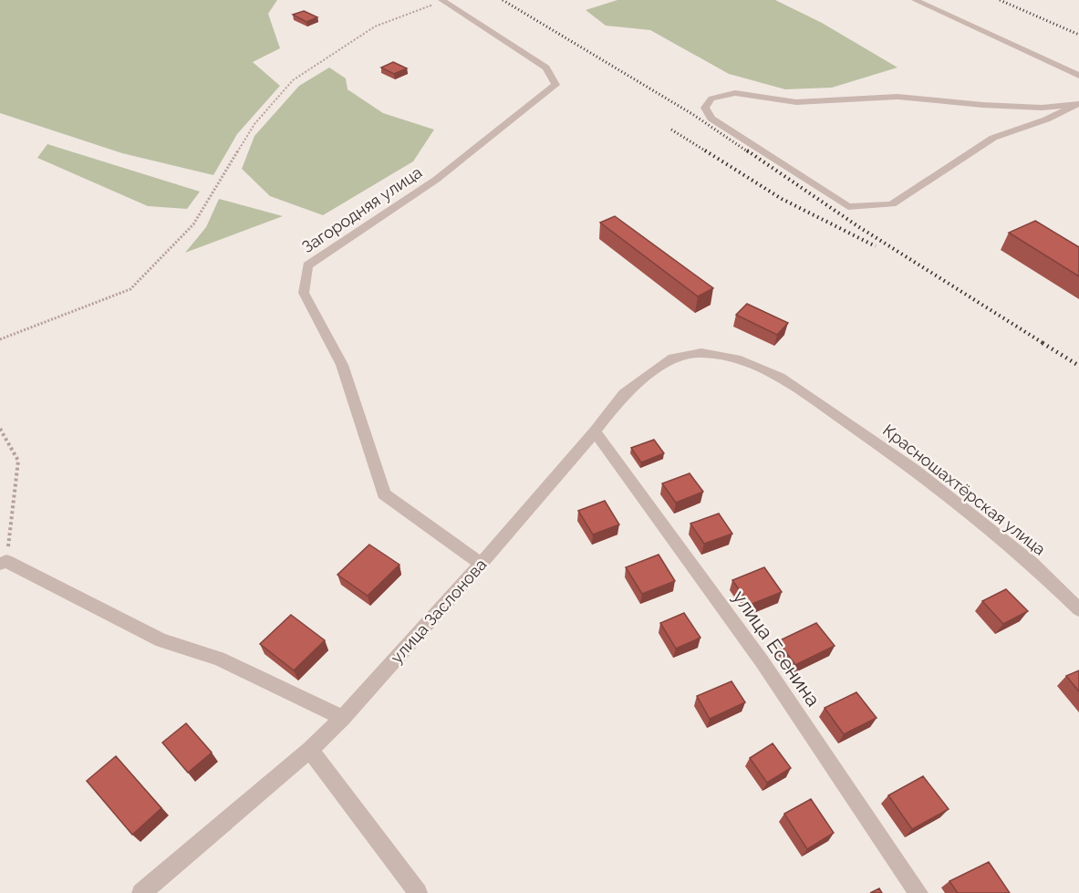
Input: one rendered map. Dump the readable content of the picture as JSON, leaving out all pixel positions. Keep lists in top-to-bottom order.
{
  "streets": {
    "street": [
      "Загородняя улица",
      "Красношахтёрская улица",
      "улица Заслонова",
      "улица Есенина"
    ]
  },
  "crossings": [
    ["Загородняя улица", "улица Заслонова"],
    ["Красношахтёрская улица", "улица Заслонова"],
    ["улица Заслонова", "улица Есенина"]
  ]
}
